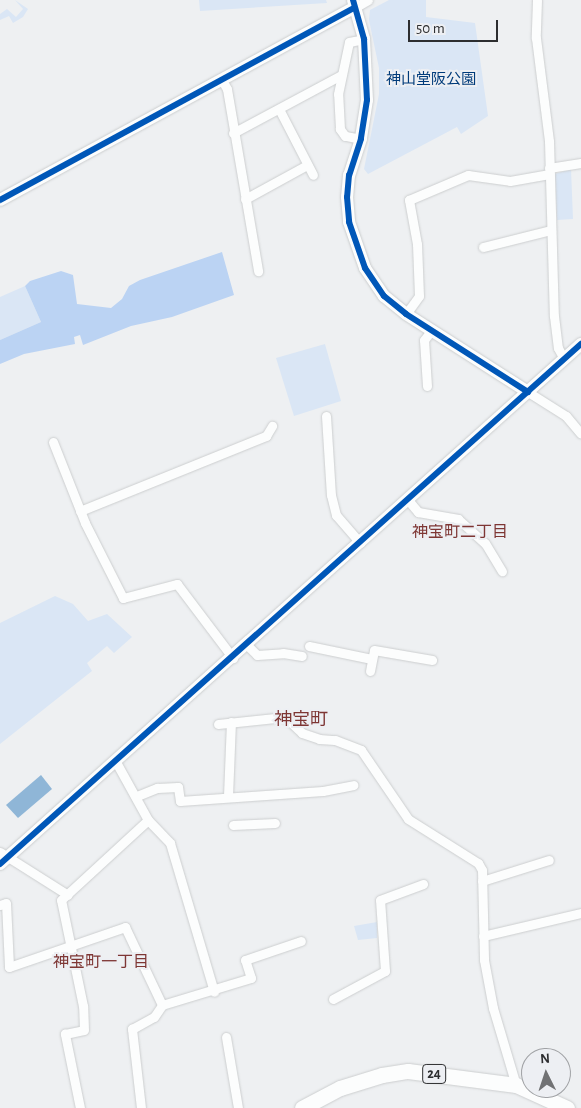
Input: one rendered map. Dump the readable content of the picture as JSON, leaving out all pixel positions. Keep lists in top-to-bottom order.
{
  "streets": {
    "main road": ["24"]
  },
  "districts": ["神宝町二丁目", "神宝町", "神宝町一丁目"],
  "parks": ["神山堂阪公園"],
  "scale_bar": "50 m",
  "north": "top"
}
